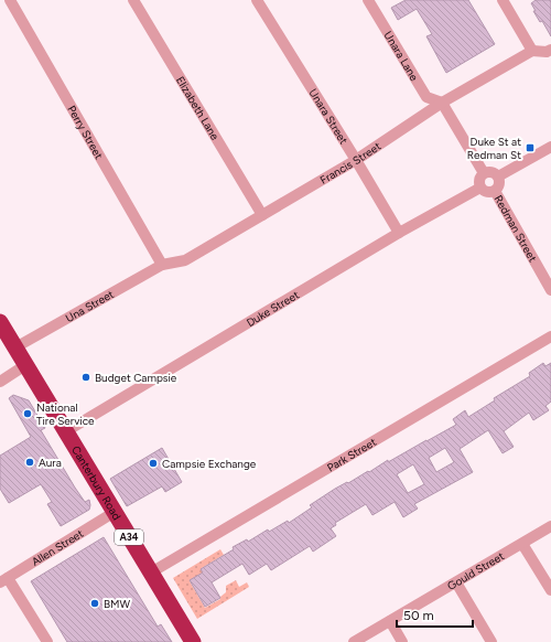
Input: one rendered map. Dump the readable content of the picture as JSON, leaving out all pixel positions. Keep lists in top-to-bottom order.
{
  "streets": {
    "highway": ["Canterbury Road", "A34"],
    "street": [
      "Unara Lane",
      "Elizabeth Lane",
      "Unara Street",
      "Perry Street",
      "Francis Street",
      "Redman Street",
      "Una Street",
      "Duke Street",
      "Park Street",
      "Allen Street",
      "Gould Street"
    ]
  },
  "crossings": [
    ["Unara Lane", "Francis Street"],
    ["Elizabeth Lane", "Francis Street"],
    ["Unara Street", "Francis Street"],
    ["Unara Street", "Duke Street"],
    ["Perry Street", "Francis Street"],
    ["Perry Street", "Una Street"],
    ["Francis Street", "Una Street"],
    ["Redman Street", "Duke Street"],
    ["Una Street", "Canterbury Road"],
    ["Duke Street", "Canterbury Road"],
    ["Park Street", "Canterbury Road"],
    ["Canterbury Road", "Allen Street"]
  ],
  "places": {
    "transit": ["Duke St at Redman St"],
    "other": [
      "Budget Campsie",
      "National Tire Service",
      "Aura",
      "Campsie Exchange",
      "BMW"
    ]
  },
  "scale_bar": "50 m"
}
